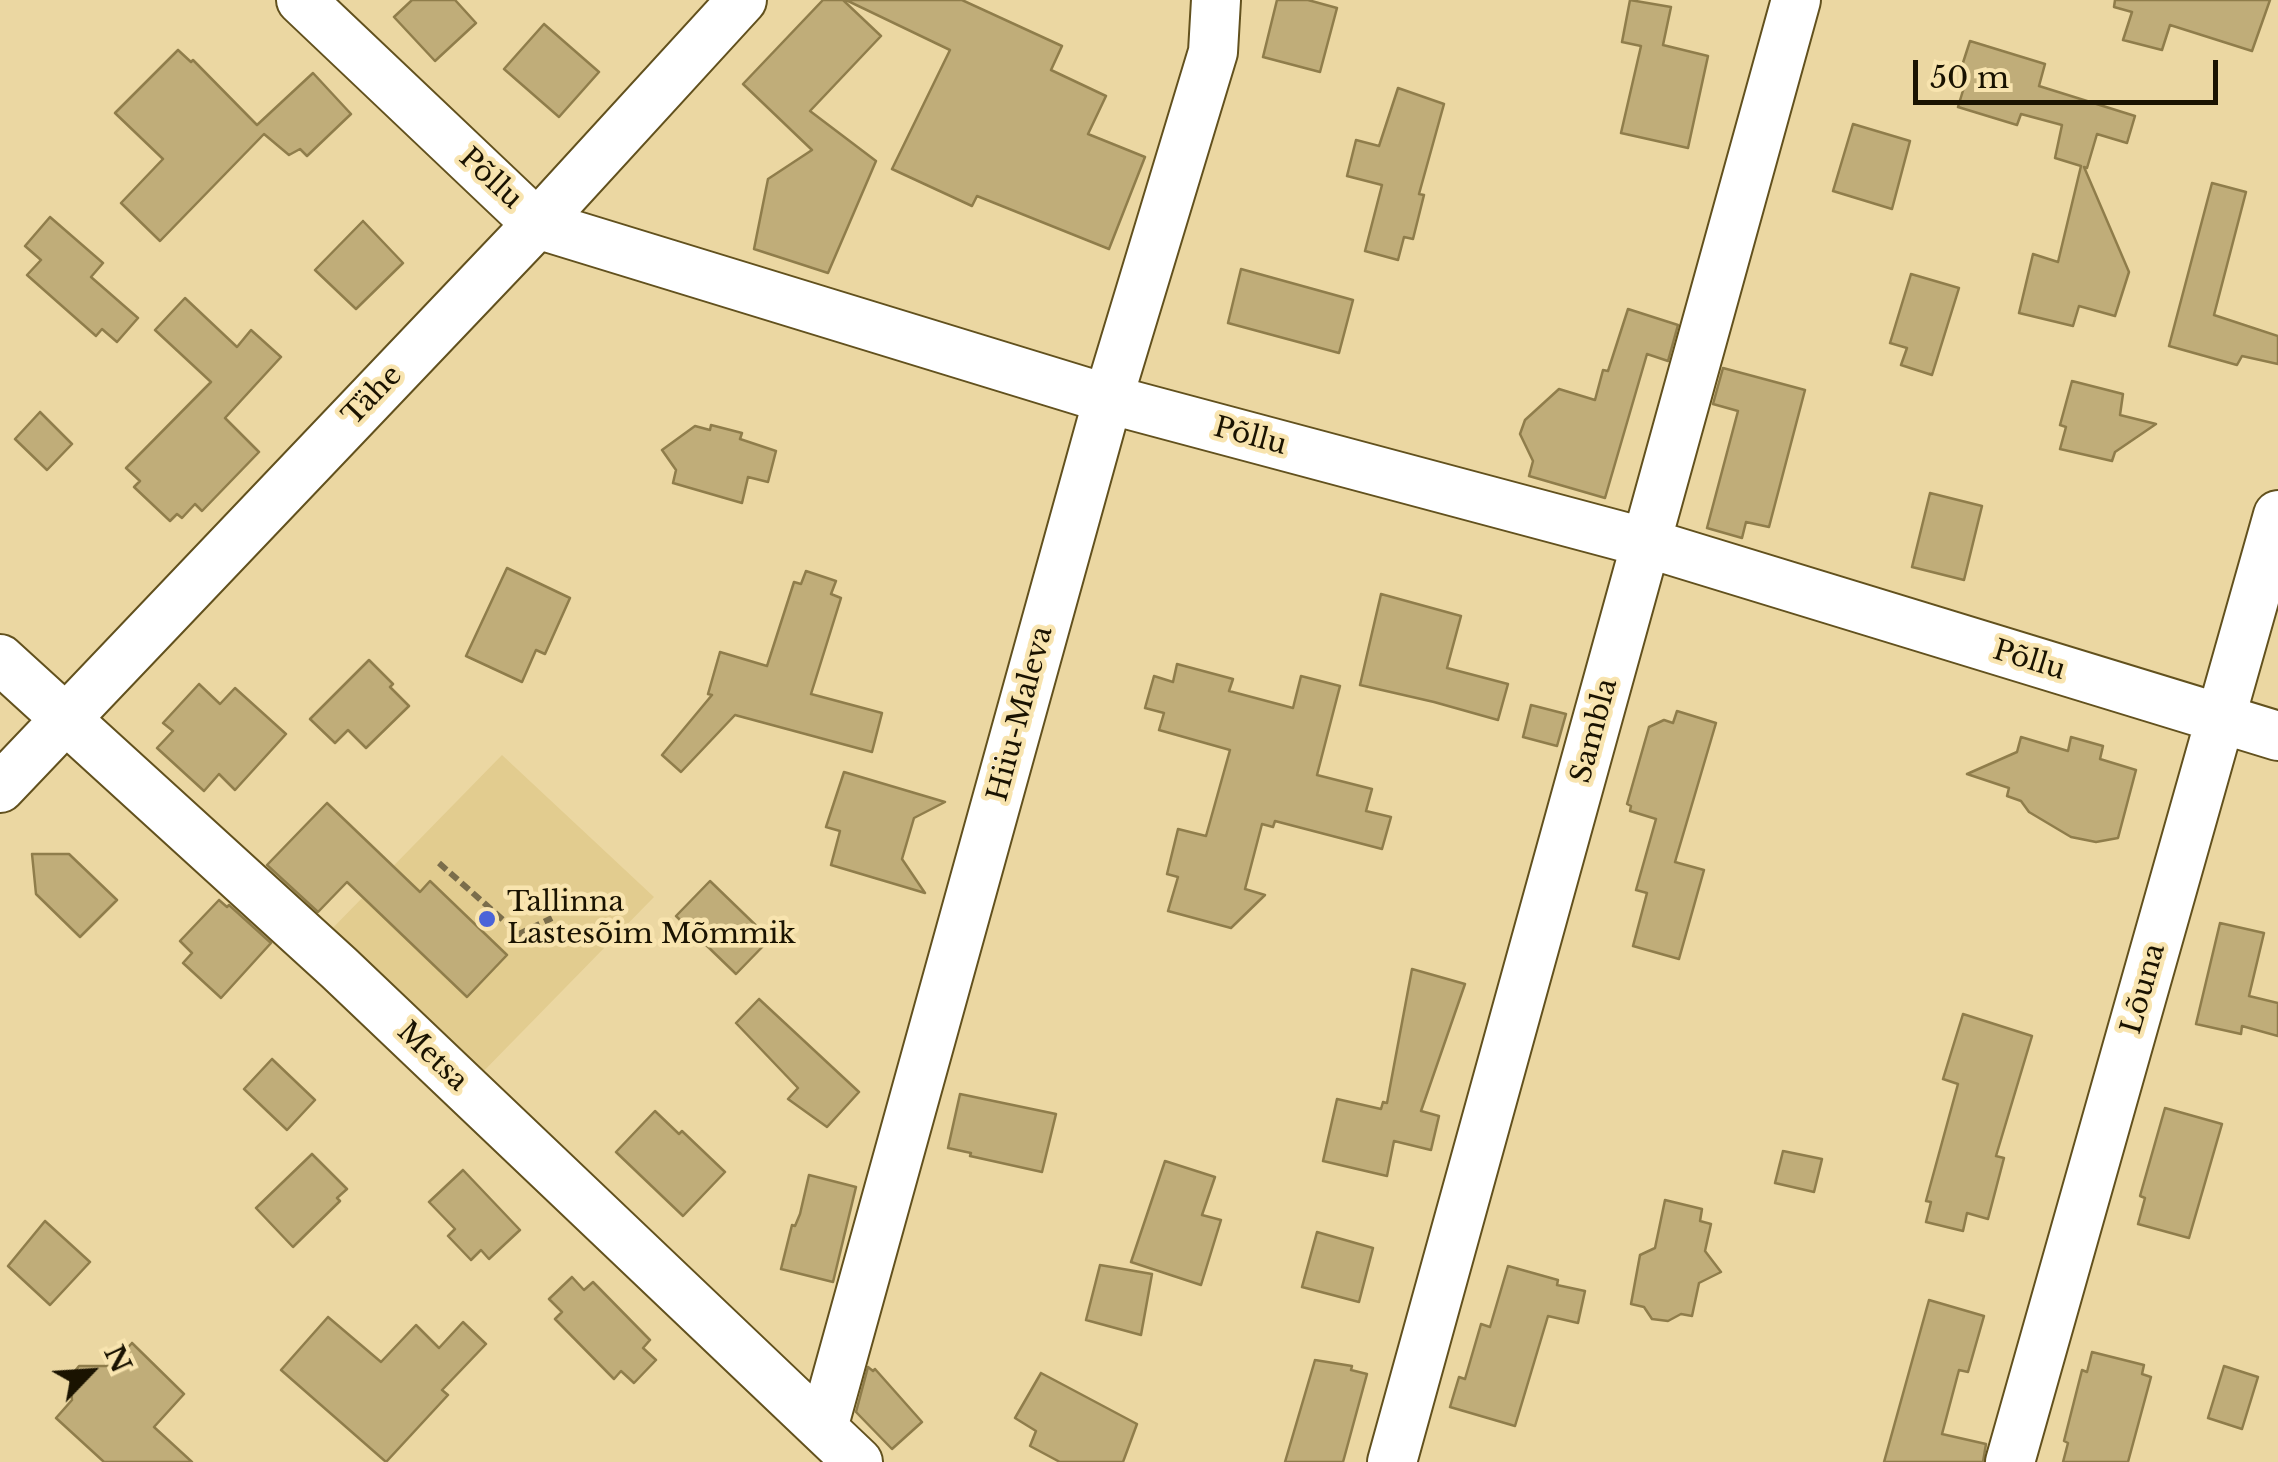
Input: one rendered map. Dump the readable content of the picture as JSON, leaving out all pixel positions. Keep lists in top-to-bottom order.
{
  "streets": {
    "street": [
      "Põllu",
      "Tähe",
      "Hiiu-Maleva",
      "Sambla",
      "Lõuna",
      "Metsa"
    ]
  },
  "crossings": [
    ["Põllu", "Tähe"],
    ["Põllu", "Hiiu-Maleva"],
    ["Põllu", "Sambla"],
    ["Põllu", "Lõuna"],
    ["Tähe", "Metsa"],
    ["Hiiu-Maleva", "Metsa"]
  ],
  "places": ["Tallinna Lastesõim Mõmmik"],
  "scale_bar": "50 m",
  "north": "top right"
}
